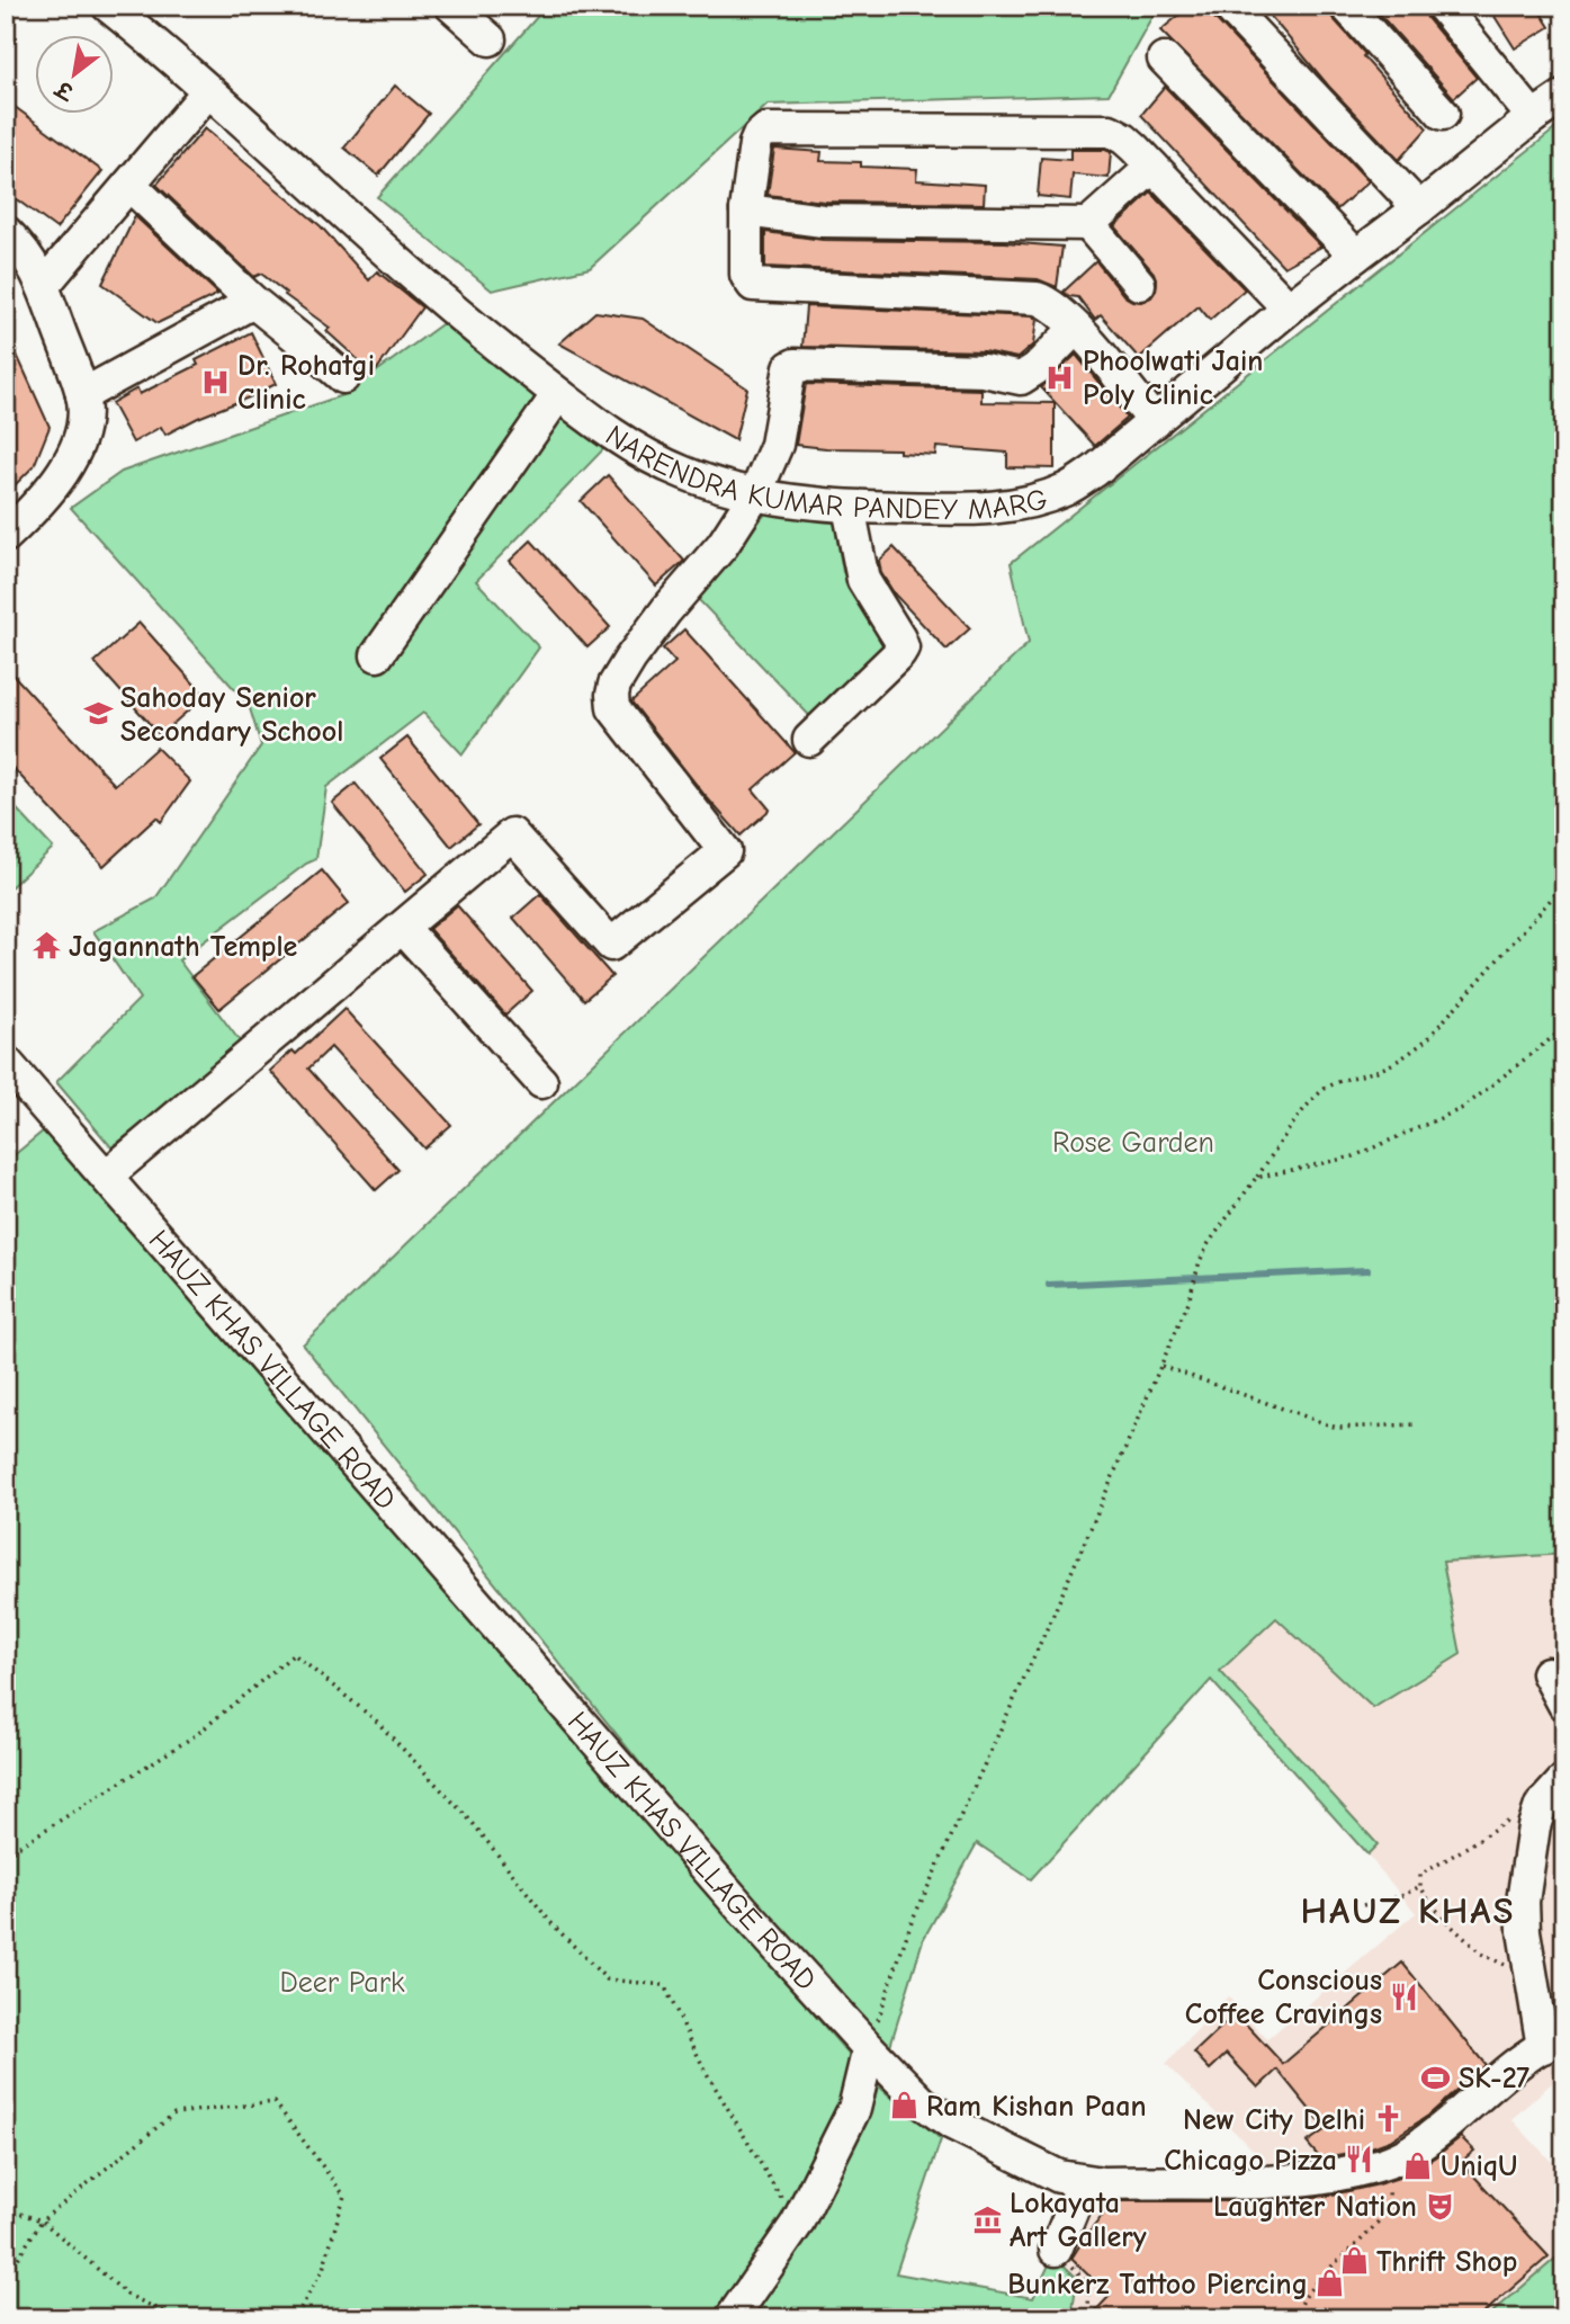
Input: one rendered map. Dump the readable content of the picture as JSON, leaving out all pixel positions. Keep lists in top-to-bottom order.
{
  "streets": {
    "street": ["NARENDRA KUMAR PANDEY MARG", "HAUZ KHAS VILLAGE ROAD"]
  },
  "districts": ["HAUZ KHAS"],
  "parks": ["Rose Garden", "Deer Park"],
  "places": {
    "hospital": ["Phoolwati Jain Poly Clinic", "Dr. Rohatgi Clinic"],
    "school or university": ["Sahoday Senior Secondary School"],
    "temple": ["Jagannath Temple"],
    "restaurant": ["Conscious Coffee Cravings", "Chicago Pizza"],
    "sports": ["SK-27"],
    "shop": [
      "Ram Kishan Paan",
      "UniqU",
      "Thrift Shop",
      "Bunkerz Tattoo Piercing"
    ],
    "church": ["New City Delhi"],
    "theatre": ["Laughter Nation"],
    "museum": ["Lokayata Art Gallery"]
  },
  "north": "bottom left"
}
